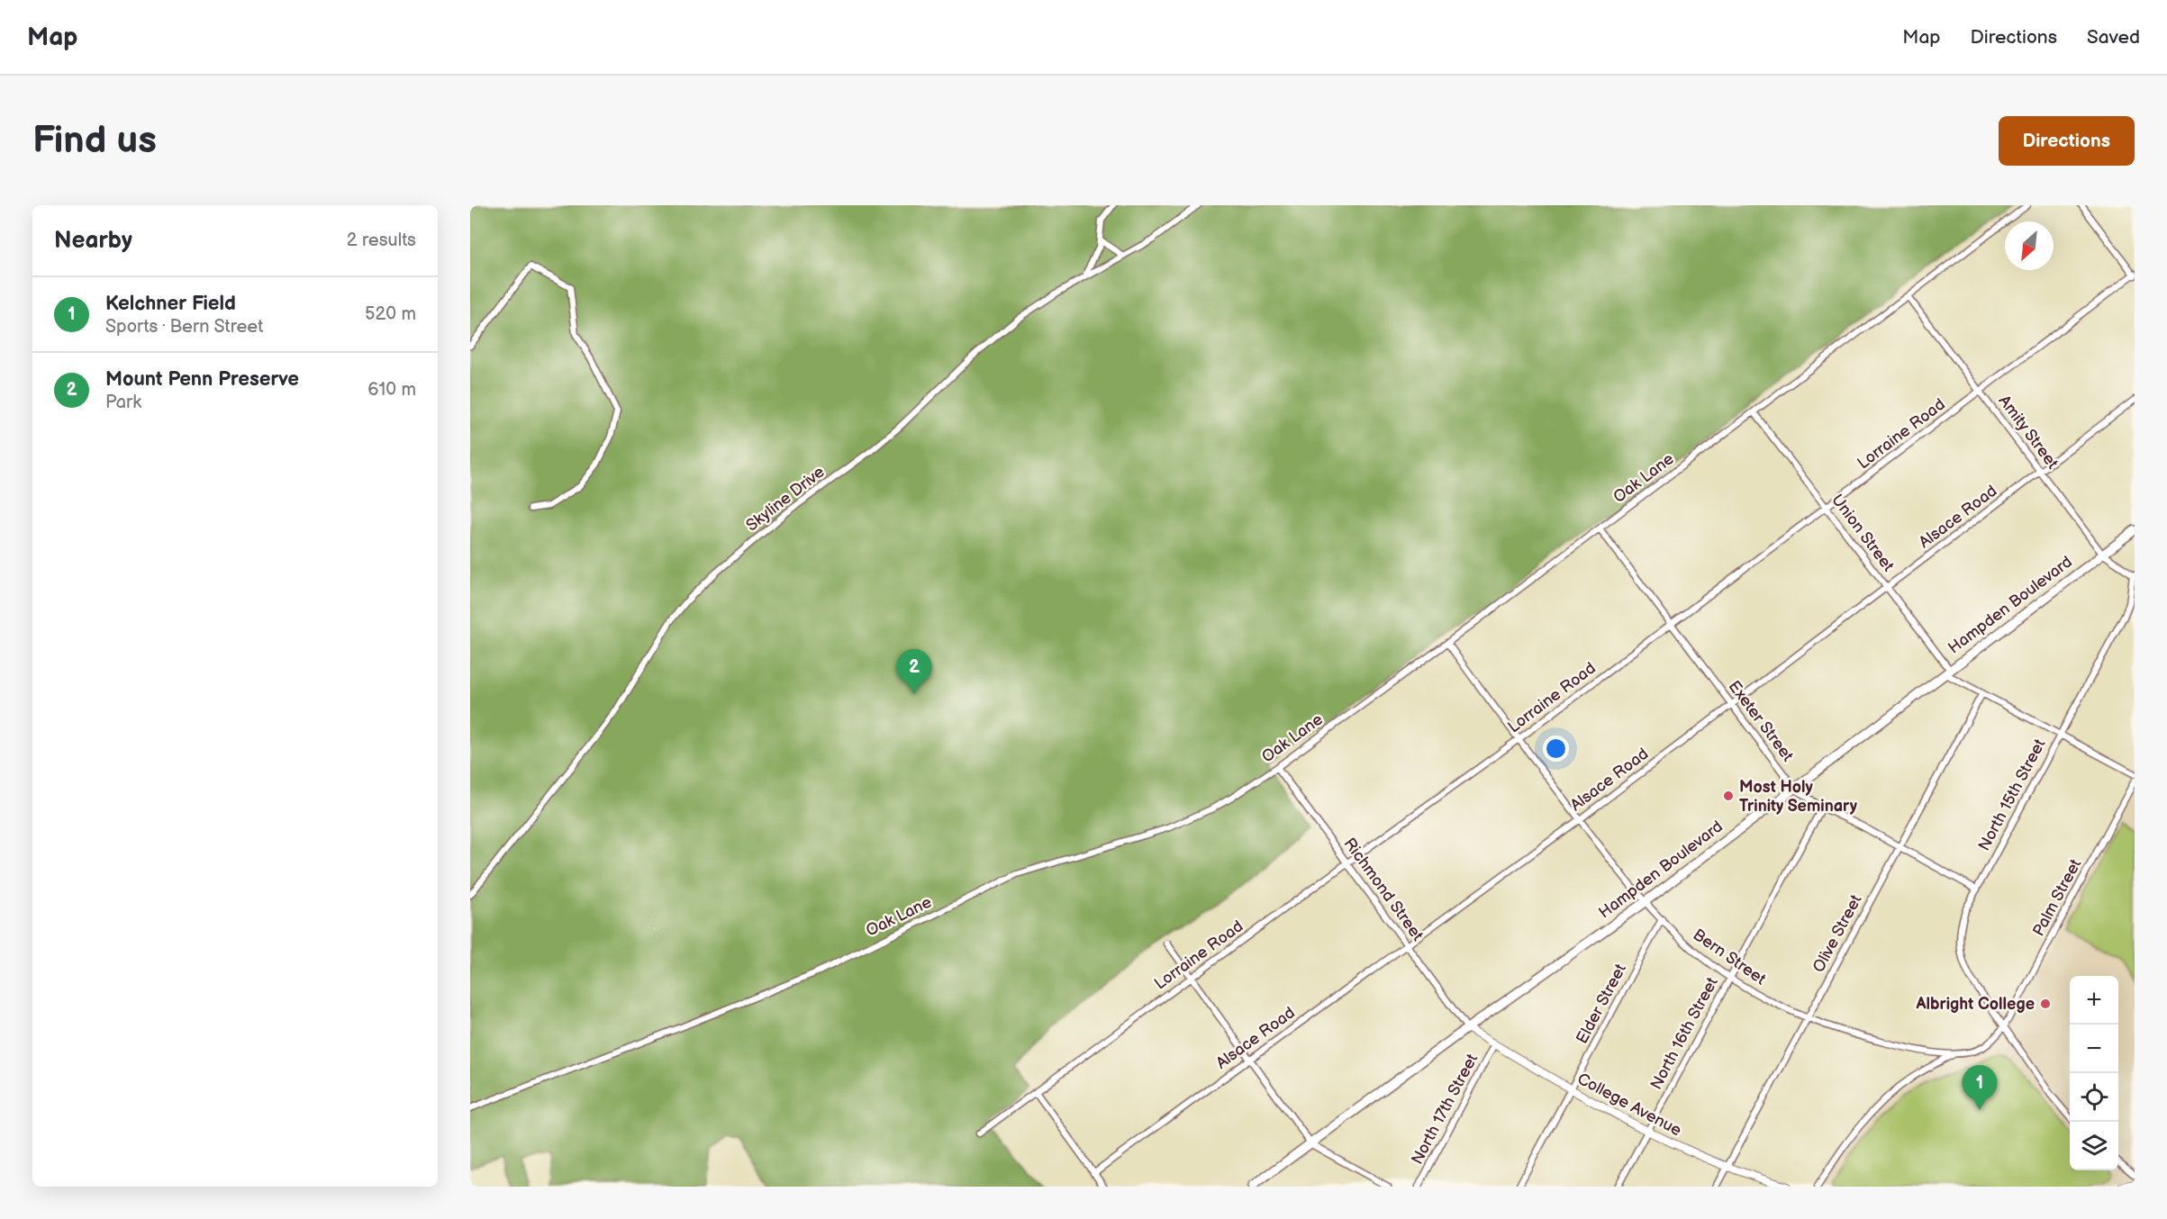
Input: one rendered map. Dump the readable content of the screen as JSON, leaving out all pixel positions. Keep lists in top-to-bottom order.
{
  "streets": {
    "main road": ["Hampden Boulevard"],
    "street": [
      "Amity Street",
      "Lorraine Road",
      "Oak Lane",
      "Skyline Drive",
      "Alsace Road",
      "Union Street",
      "Exeter Street",
      "North 15th Street",
      "Richmond Street",
      "Palm Street",
      "Olive Street",
      "Bern Street",
      "Elder Street",
      "North 16th Street",
      "College Avenue",
      "North 17th Street"
    ]
  },
  "crossings": [
    ["Amity Street", "Lorraine Road"],
    ["Amity Street", "Oak Lane"],
    ["Amity Street", "Alsace Road"],
    ["Amity Street", "Hampden Boulevard"],
    ["Amity Street", "North 15th Street"],
    ["Lorraine Road", "Union Street"],
    ["Lorraine Road", "Exeter Street"],
    ["Lorraine Road", "Richmond Street"],
    ["Lorraine Road", "Bern Street"],
    ["Oak Lane", "Union Street"],
    ["Oak Lane", "Exeter Street"],
    ["Oak Lane", "Richmond Street"],
    ["Oak Lane", "Bern Street"],
    ["Alsace Road", "Union Street"],
    ["Alsace Road", "Exeter Street"],
    ["Alsace Road", "Richmond Street"],
    ["Alsace Road", "Bern Street"],
    ["Union Street", "Hampden Boulevard"],
    ["Union Street", "North 15th Street"],
    ["Union Street", "Olive Street"],
    ["Hampden Boulevard", "Exeter Street"],
    ["Hampden Boulevard", "Richmond Street"],
    ["Hampden Boulevard", "Bern Street"],
    ["Hampden Boulevard", "College Avenue"],
    ["Exeter Street", "North 15th Street"],
    ["Exeter Street", "Olive Street"],
    ["Exeter Street", "North 16th Street"],
    ["North 15th Street", "Palm Street"],
    ["North 15th Street", "Bern Street"],
    ["Richmond Street", "College Avenue"],
    ["Palm Street", "Bern Street"],
    ["Olive Street", "Bern Street"],
    ["Olive Street", "College Avenue"],
    ["Bern Street", "Elder Street"],
    ["Bern Street", "North 16th Street"],
    ["Elder Street", "College Avenue"],
    ["North 16th Street", "College Avenue"],
    ["College Avenue", "North 17th Street"]
  ],
  "places": ["Most Holy Trinity Seminary", "Albright College"],
  "north": "bottom left",
  "page": {
    "header": "Map",
    "nav": ["Map", "Directions", "Saved"],
    "buttons": "Directions",
    "title": "Find us",
    "heading": ["Nearby", "2 results"],
    "list": [
      {
        "mark": "1",
        "name": "Kelchner Field",
        "note": "Sports · Bern Street",
        "value": "520 m"
      },
      {
        "mark": "2",
        "name": "Mount Penn Preserve",
        "note": "Park",
        "value": "610 m"
      }
    ],
    "pins": ["2", "1"],
    "map_buttons": ["+", "−"]
  }
}
